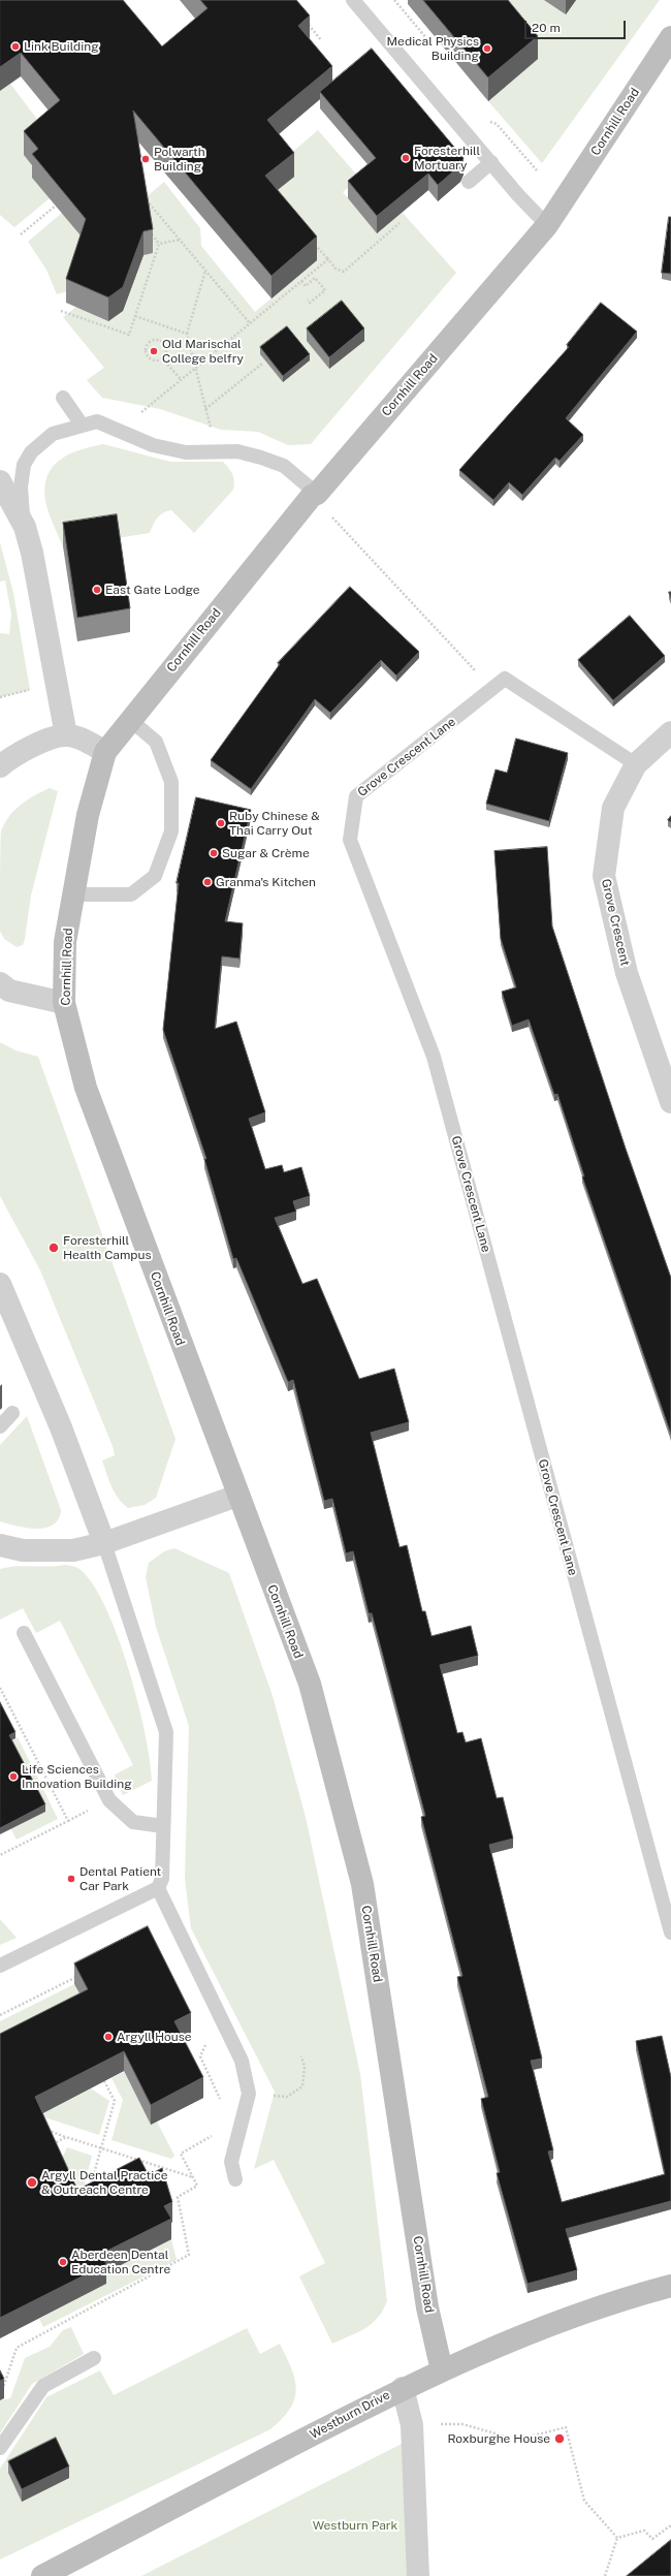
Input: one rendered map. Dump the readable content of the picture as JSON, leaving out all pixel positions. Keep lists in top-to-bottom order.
{
  "streets": {
    "street": ["Cornhill Road", "Grove Crescent", "Westburn Drive"],
    "lane": ["Grove Crescent Lane"]
  },
  "crossings": [
    ["Cornhill Road", "Westburn Drive"],
    ["Grove Crescent Lane", "Grove Crescent"]
  ],
  "parks": ["Westburn Park"],
  "places": [
    "Link Building",
    "Medical Physics Building",
    "Foresterhill Mortuary",
    "Polwarth Building",
    "Old Marischal College belfry",
    "East Gate Lodge",
    "Ruby Chinese & Thai Carry Out",
    "Sugar & Crème",
    "Granma's Kitchen",
    "Foresterhill Health Campus",
    "Life Sciences Innovation Building",
    "Dental Patient Car Park",
    "Argyll House",
    "Argyll Dental Practice & Outreach Centre",
    "Aberdeen Dental Education Centre",
    "Roxburghe House"
  ],
  "scale_bar": "20 m"
}
